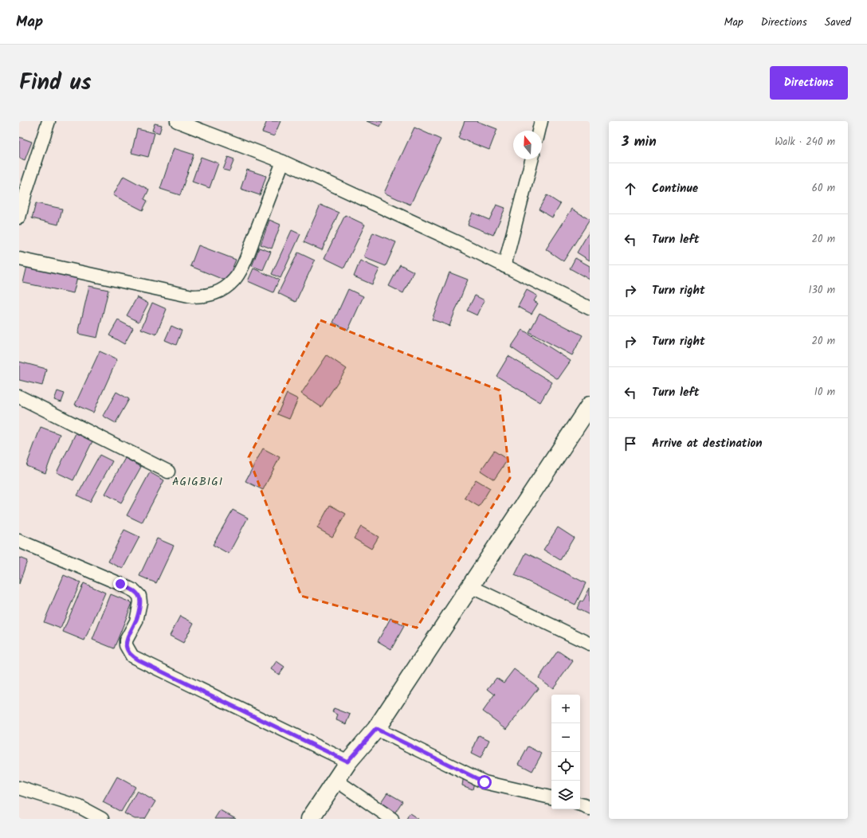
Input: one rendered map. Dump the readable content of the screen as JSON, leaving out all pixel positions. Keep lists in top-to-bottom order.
{
  "districts": ["AGIGBIGI"],
  "north": "top",
  "page": {
    "header": "Map",
    "nav": ["Map", "Directions", "Saved"],
    "title": "Find us",
    "buttons": "Directions",
    "heading": ["3 min", "Walk · 240 m"],
    "list": [
      ["Continue", "60 m"],
      ["Turn left", "20 m"],
      ["Turn right", "130 m"],
      ["Turn right", "20 m"],
      ["Turn left", "10 m"],
      "Arrive at destination"
    ],
    "map_buttons": ["+", "−"]
  }
}
